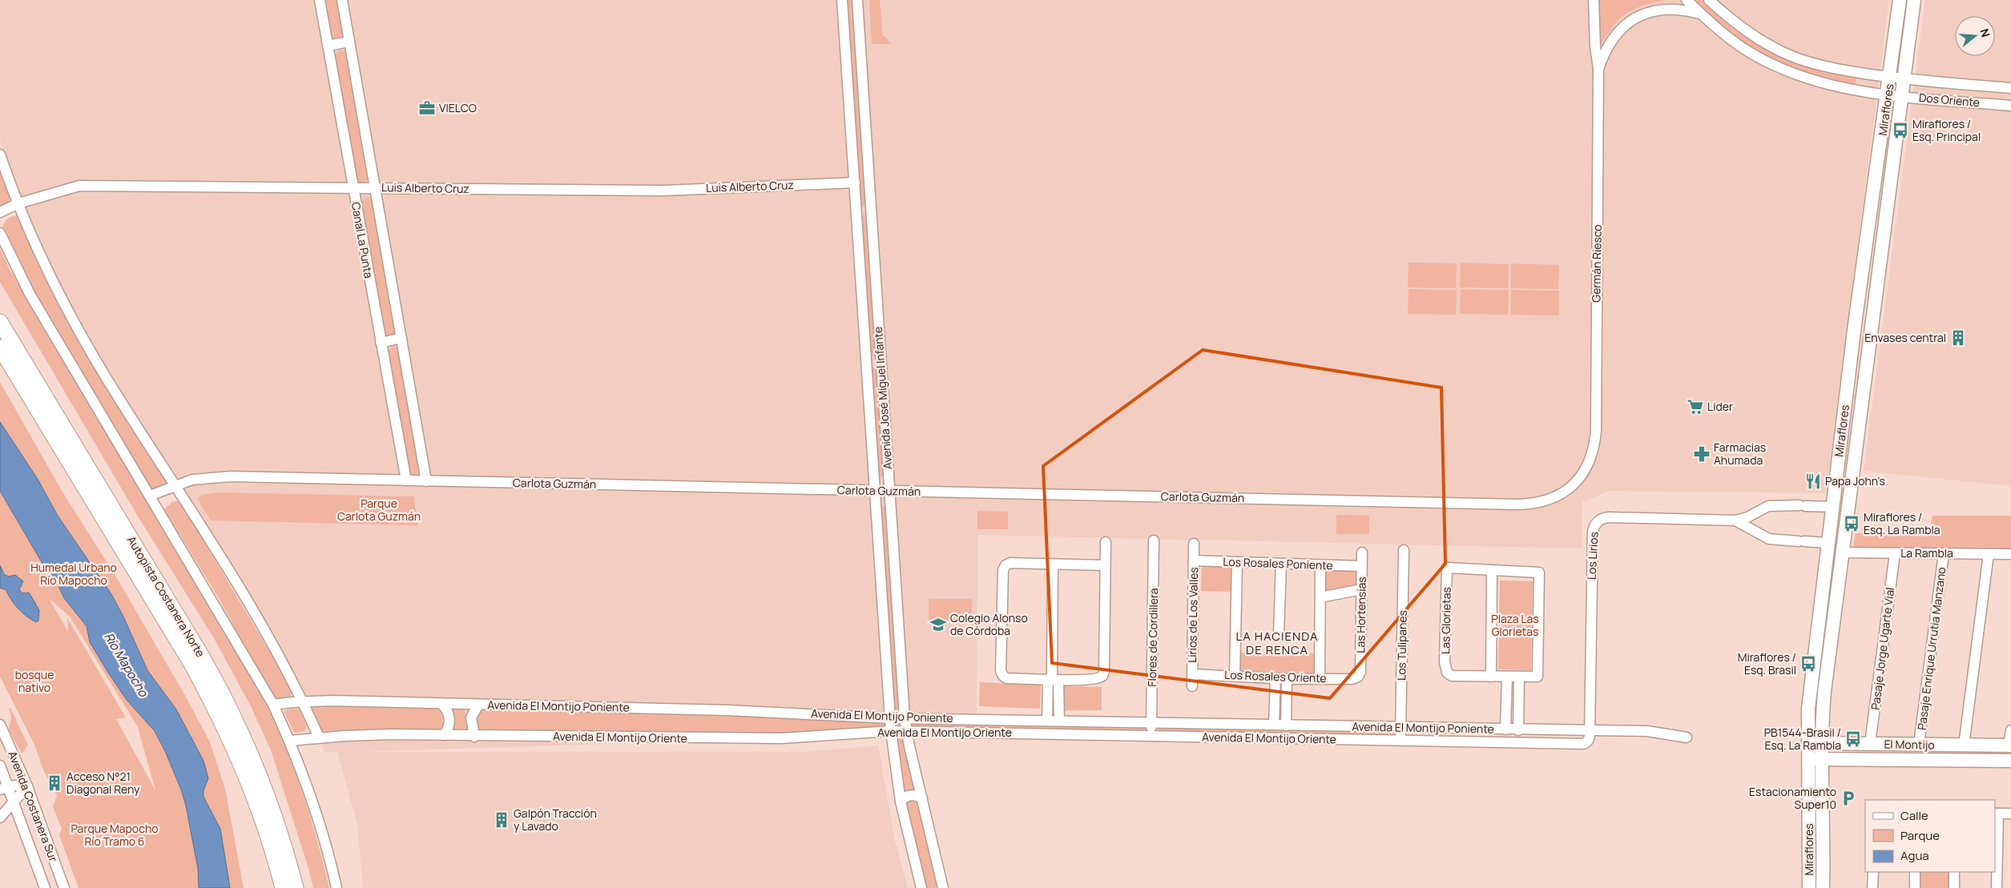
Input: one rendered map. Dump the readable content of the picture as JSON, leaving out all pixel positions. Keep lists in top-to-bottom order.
{
  "streets": {
    "highway": ["Autopista Costanera Norte"],
    "main road": ["Miraflores", "El Montijo"],
    "street": [
      "Dos Oriente",
      "Luis Alberto Cruz",
      "Canal La Punta",
      "Germán Riesco",
      "Avenida José Miguel Infante",
      "Carlota Guzmán",
      "La Rambla",
      "Los Lirios",
      "Los Rosales Poniente",
      "Lirios de Los Valles",
      "Las Hortensias",
      "Las Glorietas",
      "Flores de Cordillera",
      "Los Tulipanes",
      "Pasaje Jorge Ugarte Vial",
      "Pasaje Enrique Urrutia Manzano",
      "Los Rosales Oriente",
      "Avenida El Montijo Poniente",
      "Avenida El Montijo Oriente",
      "Avenida Costanera Sur"
    ]
  },
  "crossings": [
    ["Dos Oriente", "Miraflores"],
    ["Dos Oriente", "Germán Riesco"],
    ["Miraflores", "La Rambla"],
    ["Miraflores", "El Montijo"],
    ["Luis Alberto Cruz", "Canal La Punta"],
    ["Luis Alberto Cruz", "Avenida José Miguel Infante"],
    ["Canal La Punta", "Carlota Guzmán"],
    ["Germán Riesco", "Carlota Guzmán"],
    ["Avenida José Miguel Infante", "Carlota Guzmán"],
    ["Avenida José Miguel Infante", "Avenida El Montijo Poniente"],
    ["Avenida José Miguel Infante", "Avenida El Montijo Oriente"],
    ["La Rambla", "Pasaje Jorge Ugarte Vial"],
    ["La Rambla", "Pasaje Enrique Urrutia Manzano"],
    ["Los Lirios", "Avenida El Montijo Poniente"],
    ["Los Lirios", "Avenida El Montijo Oriente"],
    ["Los Rosales Poniente", "Lirios de Los Valles"],
    ["Los Rosales Poniente", "Las Hortensias"],
    ["Lirios de Los Valles", "Los Rosales Oriente"],
    ["Las Hortensias", "Los Rosales Oriente"],
    ["Flores de Cordillera", "Avenida El Montijo Poniente"],
    ["Flores de Cordillera", "Avenida El Montijo Oriente"],
    ["Los Tulipanes", "Avenida El Montijo Poniente"],
    ["Los Tulipanes", "Avenida El Montijo Oriente"],
    ["Pasaje Jorge Ugarte Vial", "El Montijo"],
    ["Pasaje Enrique Urrutia Manzano", "El Montijo"],
    ["Avenida El Montijo Poniente", "Avenida El Montijo Oriente"]
  ],
  "districts": ["LA HACIENDA DE RENCA"],
  "water": ["Río Mapocho"],
  "parks": [
    "Parque Carlota Guzmán",
    "Humedal Urbano Río Mapocho",
    "Plaza Las Glorietas",
    "bosque nativo",
    "Parque Mapocho Río Tramo 6"
  ],
  "places": {
    "office": ["VIELCO"],
    "bus stop": [
      "Miraflores / Esq. Principal",
      "Miraflores / Esq. La Rambla",
      "Miraflores / Esq. Brasil",
      "PB1544-Brasil / Esq. La Rambla"
    ],
    "building": ["Envases central", "Acceso N°21 Diagonal Reny", "Galpón Tracción y Lavado"],
    "supermarket": ["Lider"],
    "pharmacy": ["Farmacias Ahumada"],
    "restaurant": ["Papa John's"],
    "school or university": ["Colegio Alonso de Córdoba"],
    "parking": ["Estacionamiento Super10"]
  },
  "legend": ["Calle", "Parque", "Agua"],
  "north": "right"
}
